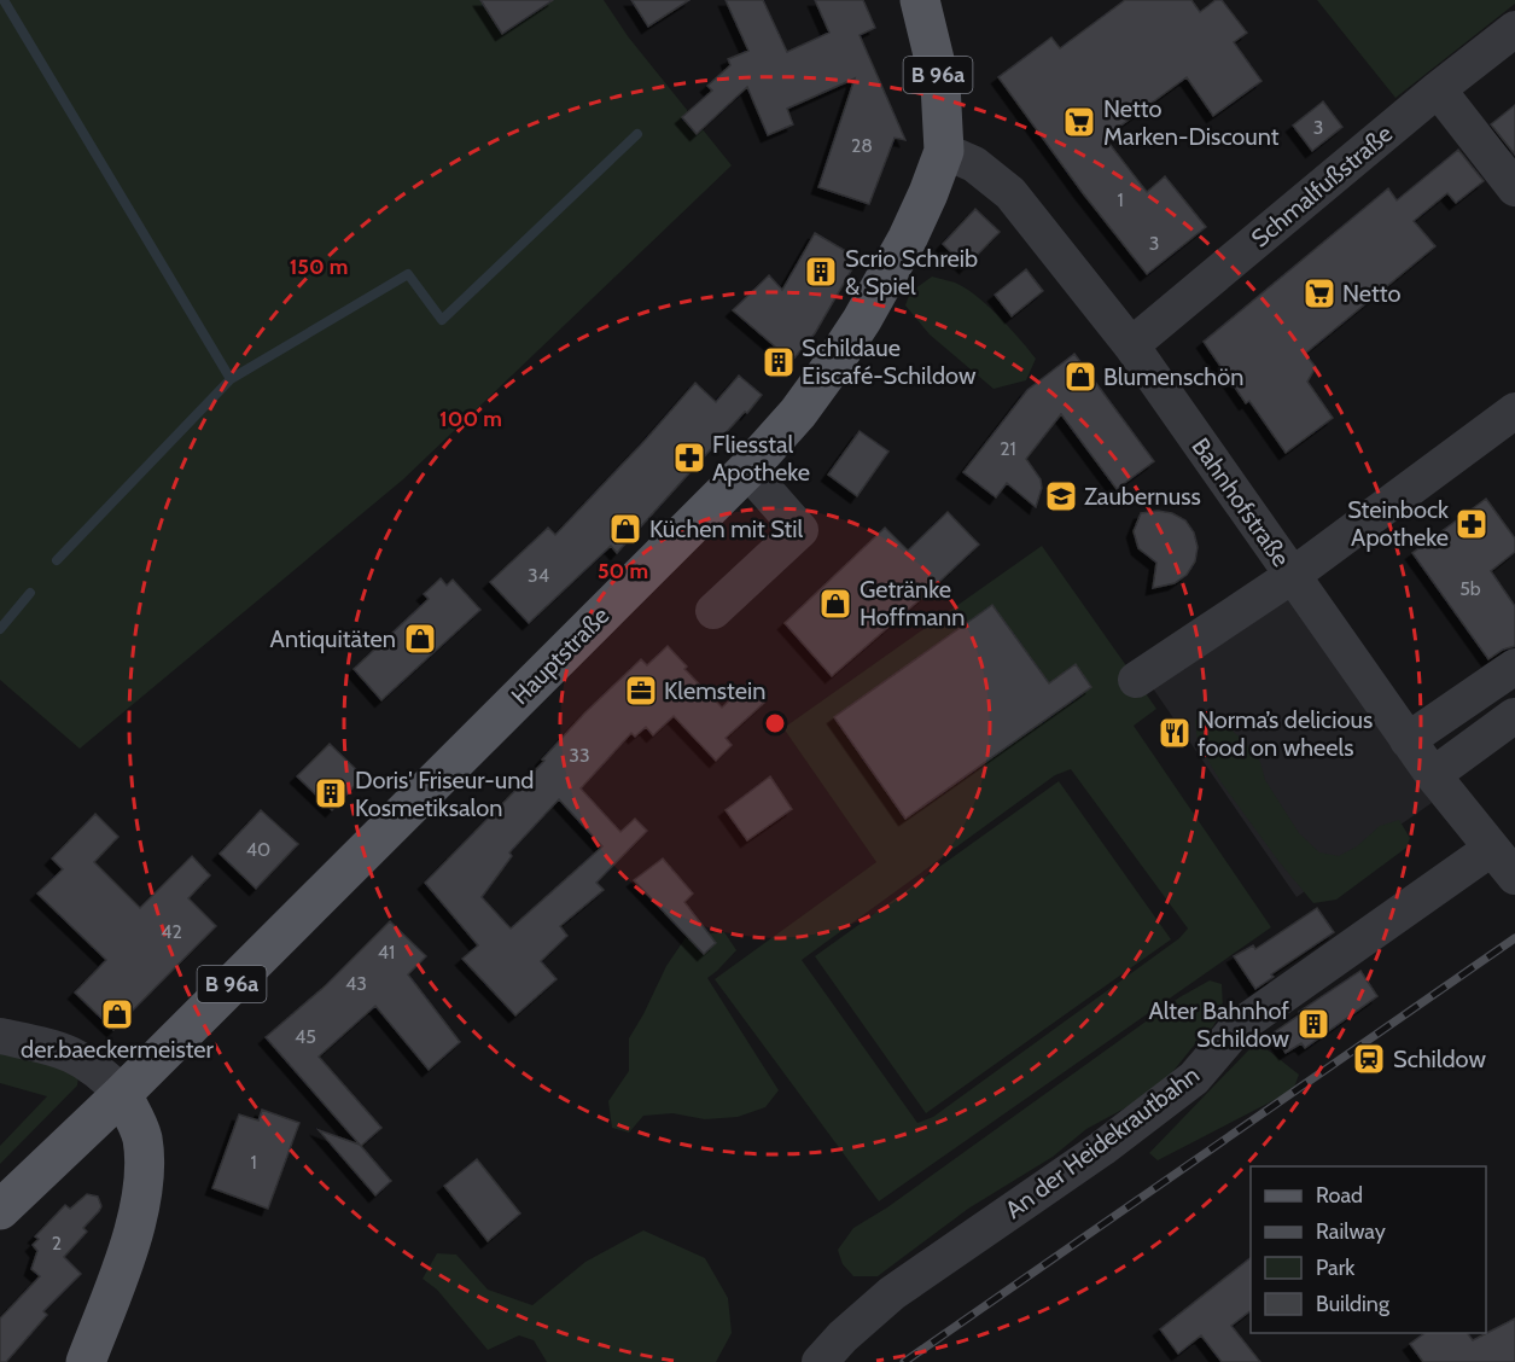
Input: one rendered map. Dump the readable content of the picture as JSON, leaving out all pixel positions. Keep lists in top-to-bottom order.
{
  "streets": {
    "main road": ["B 96a", "Hauptstraße"],
    "street": ["Schmalfußstraße", "Bahnhofstraße", "An der Heidekrautbahn"]
  },
  "crossings": [
    ["Schmalfußstraße", "Bahnhofstraße"],
    ["Bahnhofstraße", "Hauptstraße"],
    ["Bahnhofstraße", "An der Heidekrautbahn"]
  ],
  "places": {
    "supermarket": ["Netto Marken-Discount", "Netto"],
    "building": [
      "Scrio Schreib & Spiel",
      "Schildaue Eiscafé-Schildow",
      "Doris' Friseur-und Kosmetiksalon",
      "Alter Bahnhof Schildow"
    ],
    "shop": [
      "Blumenschön",
      "Küchen mit Stil",
      "Getränke Hoffmann",
      "Antiquitäten",
      "der.baeckermeister"
    ],
    "pharmacy": ["Fliesstal Apotheke", "Steinbock Apotheke"],
    "school or university": ["Zaubernuss"],
    "office": ["Klemstein"],
    "restaurant": ["Norma’s delicious food on wheels"],
    "station": ["Schildow"]
  },
  "house_numbers": [
    "3",
    "28",
    "1",
    "3",
    "21",
    "34",
    "5b",
    "33",
    "40",
    "42",
    "41",
    "43",
    "45",
    "1",
    "2"
  ],
  "legend": [
    "Road",
    "Railway",
    "Park",
    "Building"
  ],
  "rings": ["150 m", "100 m", "50 m"]
}
